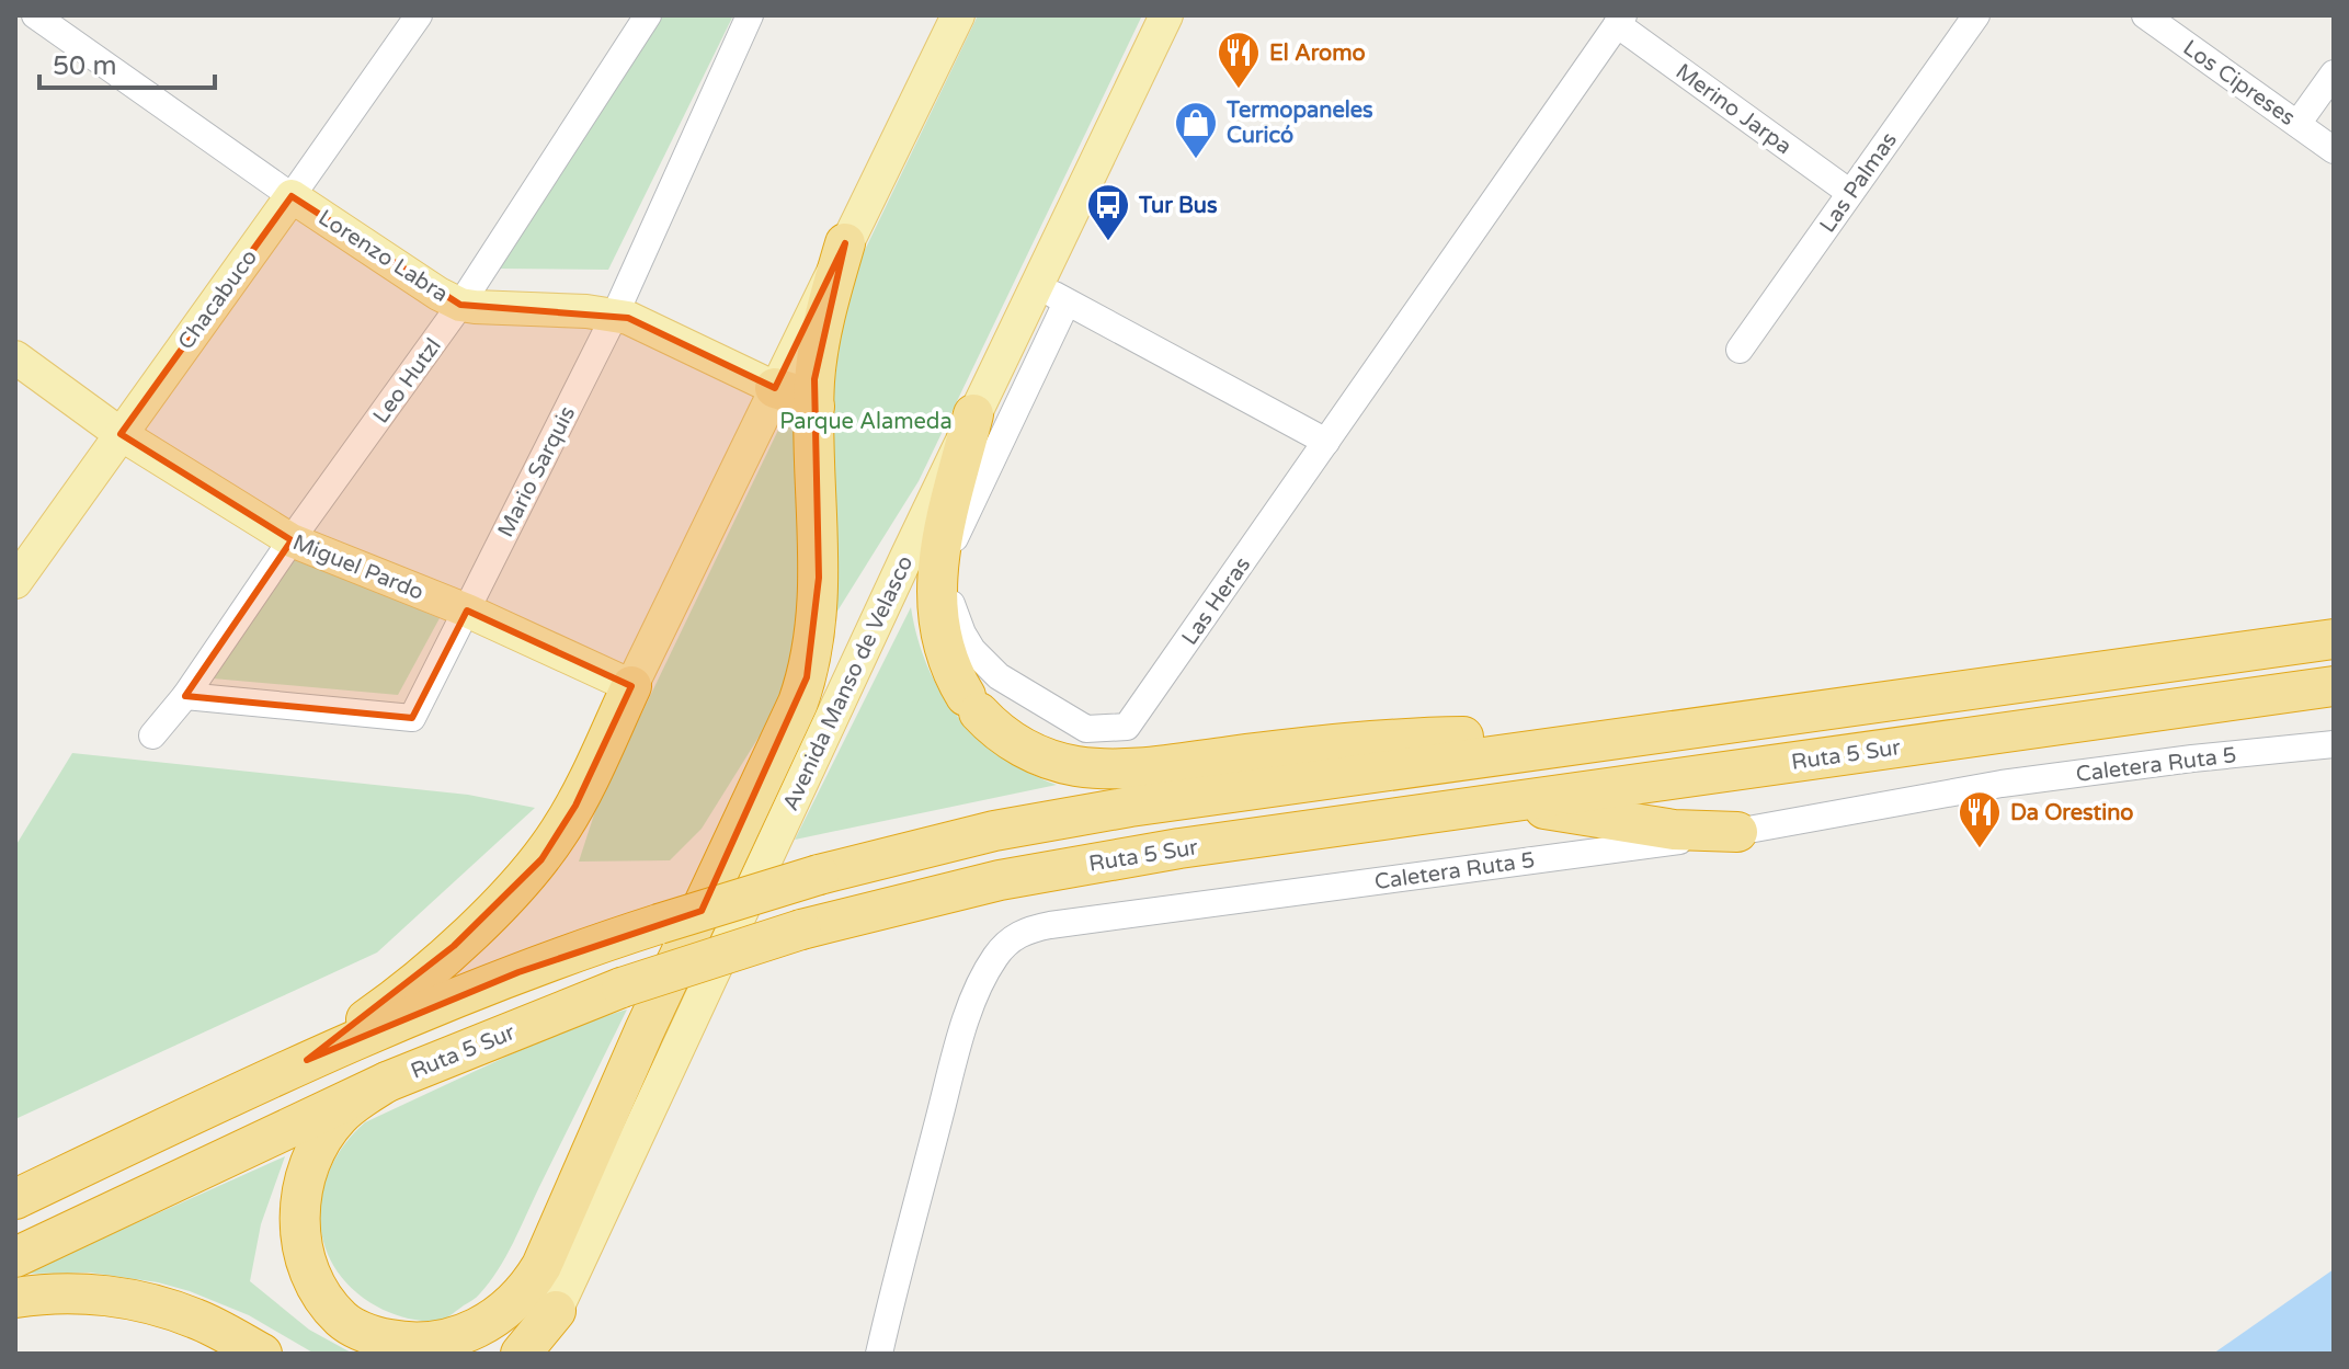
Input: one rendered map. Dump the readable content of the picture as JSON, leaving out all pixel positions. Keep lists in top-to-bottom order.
{
  "streets": {
    "highway": ["Ruta 5 Sur"],
    "main road": [
      "Lorenzo Labra",
      "Chacabuco",
      "Miguel Pardo",
      "Avenida Manso de Velasco"
    ],
    "street": [
      "Los Cipreses",
      "Merino Jarpa",
      "Las Palmas",
      "Leo Hutzl",
      "Mario Sarquis",
      "Las Heras",
      "Caletera Ruta 5"
    ]
  },
  "crossings": [
    ["Merino Jarpa", "Las Palmas"],
    ["Merino Jarpa", "Las Heras"],
    ["Lorenzo Labra", "Chacabuco"],
    ["Lorenzo Labra", "Leo Hutzl"],
    ["Lorenzo Labra", "Mario Sarquis"],
    ["Chacabuco", "Miguel Pardo"],
    ["Leo Hutzl", "Mario Sarquis"],
    ["Leo Hutzl", "Miguel Pardo"],
    ["Mario Sarquis", "Miguel Pardo"]
  ],
  "parks": ["Parque Alameda"],
  "places": {
    "restaurant": ["El Aromo", "Da Orestino"],
    "shop": ["Termopaneles Curicó"],
    "bus stop": ["Tur Bus"]
  },
  "scale_bar": "50 m"
}
